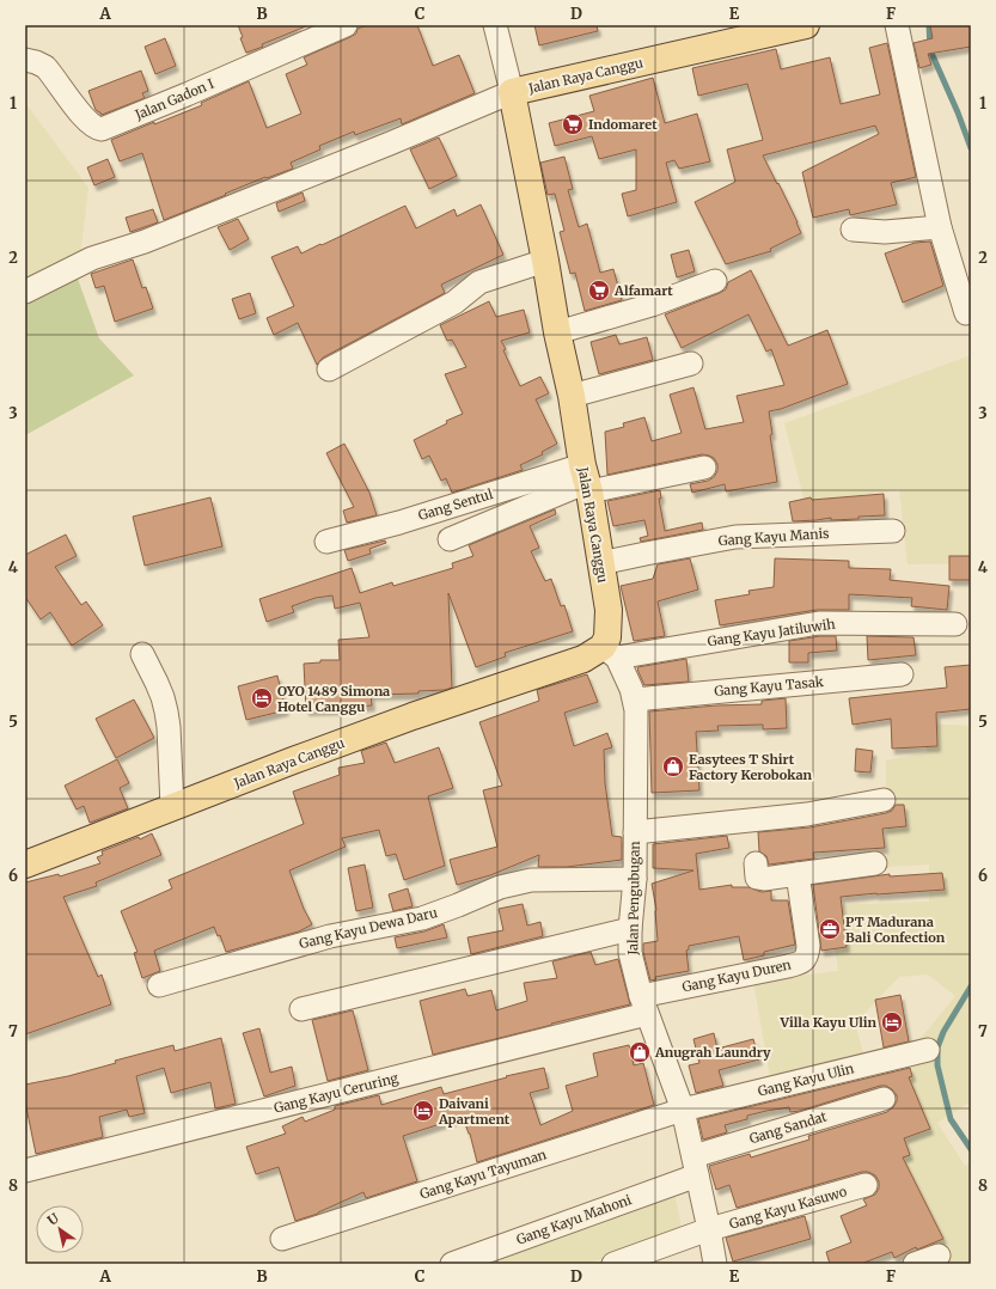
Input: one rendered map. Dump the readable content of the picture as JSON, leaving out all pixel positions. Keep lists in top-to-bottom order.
{
  "streets": {
    "main road": ["Jalan Raya Canggu"],
    "street": [
      "Jalan Gadon I",
      "Gang Sentul",
      "Gang Kayu Manis",
      "Gang Kayu Jatiluwih",
      "Gang Kayu Tasak",
      "Jalan Pengubugan",
      "Gang Kayu Dewa Daru",
      "Gang Kayu Duren",
      "Gang Kayu Ulin",
      "Gang Kayu Ceruring",
      "Gang Sandat",
      "Gang Kayu Tayuman",
      "Gang Kayu Kasuwo",
      "Gang Kayu Mahoni"
    ]
  },
  "crossings": [
    ["Jalan Raya Canggu", "Gang Sentul"],
    ["Jalan Raya Canggu", "Gang Kayu Manis"],
    ["Jalan Raya Canggu", "Gang Kayu Jatiluwih"],
    ["Jalan Raya Canggu", "Jalan Pengubugan"],
    ["Gang Kayu Jatiluwih", "Jalan Pengubugan"],
    ["Gang Kayu Tasak", "Jalan Pengubugan"],
    ["Jalan Pengubugan", "Gang Kayu Dewa Daru"],
    ["Jalan Pengubugan", "Gang Kayu Duren"],
    ["Jalan Pengubugan", "Gang Kayu Ulin"],
    ["Jalan Pengubugan", "Gang Kayu Ceruring"],
    ["Jalan Pengubugan", "Gang Sandat"],
    ["Jalan Pengubugan", "Gang Kayu Tayuman"],
    ["Jalan Pengubugan", "Gang Kayu Kasuwo"],
    ["Jalan Pengubugan", "Gang Kayu Mahoni"],
    ["Gang Kayu Duren", "Gang Kayu Ceruring"],
    ["Gang Kayu Ulin", "Gang Kayu Tayuman"],
    ["Gang Sandat", "Gang Kayu Mahoni"]
  ],
  "places": {
    "supermarket": ["Indomaret", "Alfamart"],
    "hotel": ["OYO 1489 Simona Hotel Canggu", "Villa Kayu Ulin", "Daivani Apartment"],
    "shop": ["Easytees T Shirt Factory Kerobokan", "Anugrah Laundry"],
    "office": ["PT Madurana Bali Confection"]
  },
  "north": "top left",
  "grid": {
    "columns": [
      "A",
      "B",
      "C",
      "D",
      "E",
      "F"
    ],
    "rows": [
      "1",
      "2",
      "3",
      "4",
      "5",
      "6",
      "7",
      "8"
    ]
  }
}
